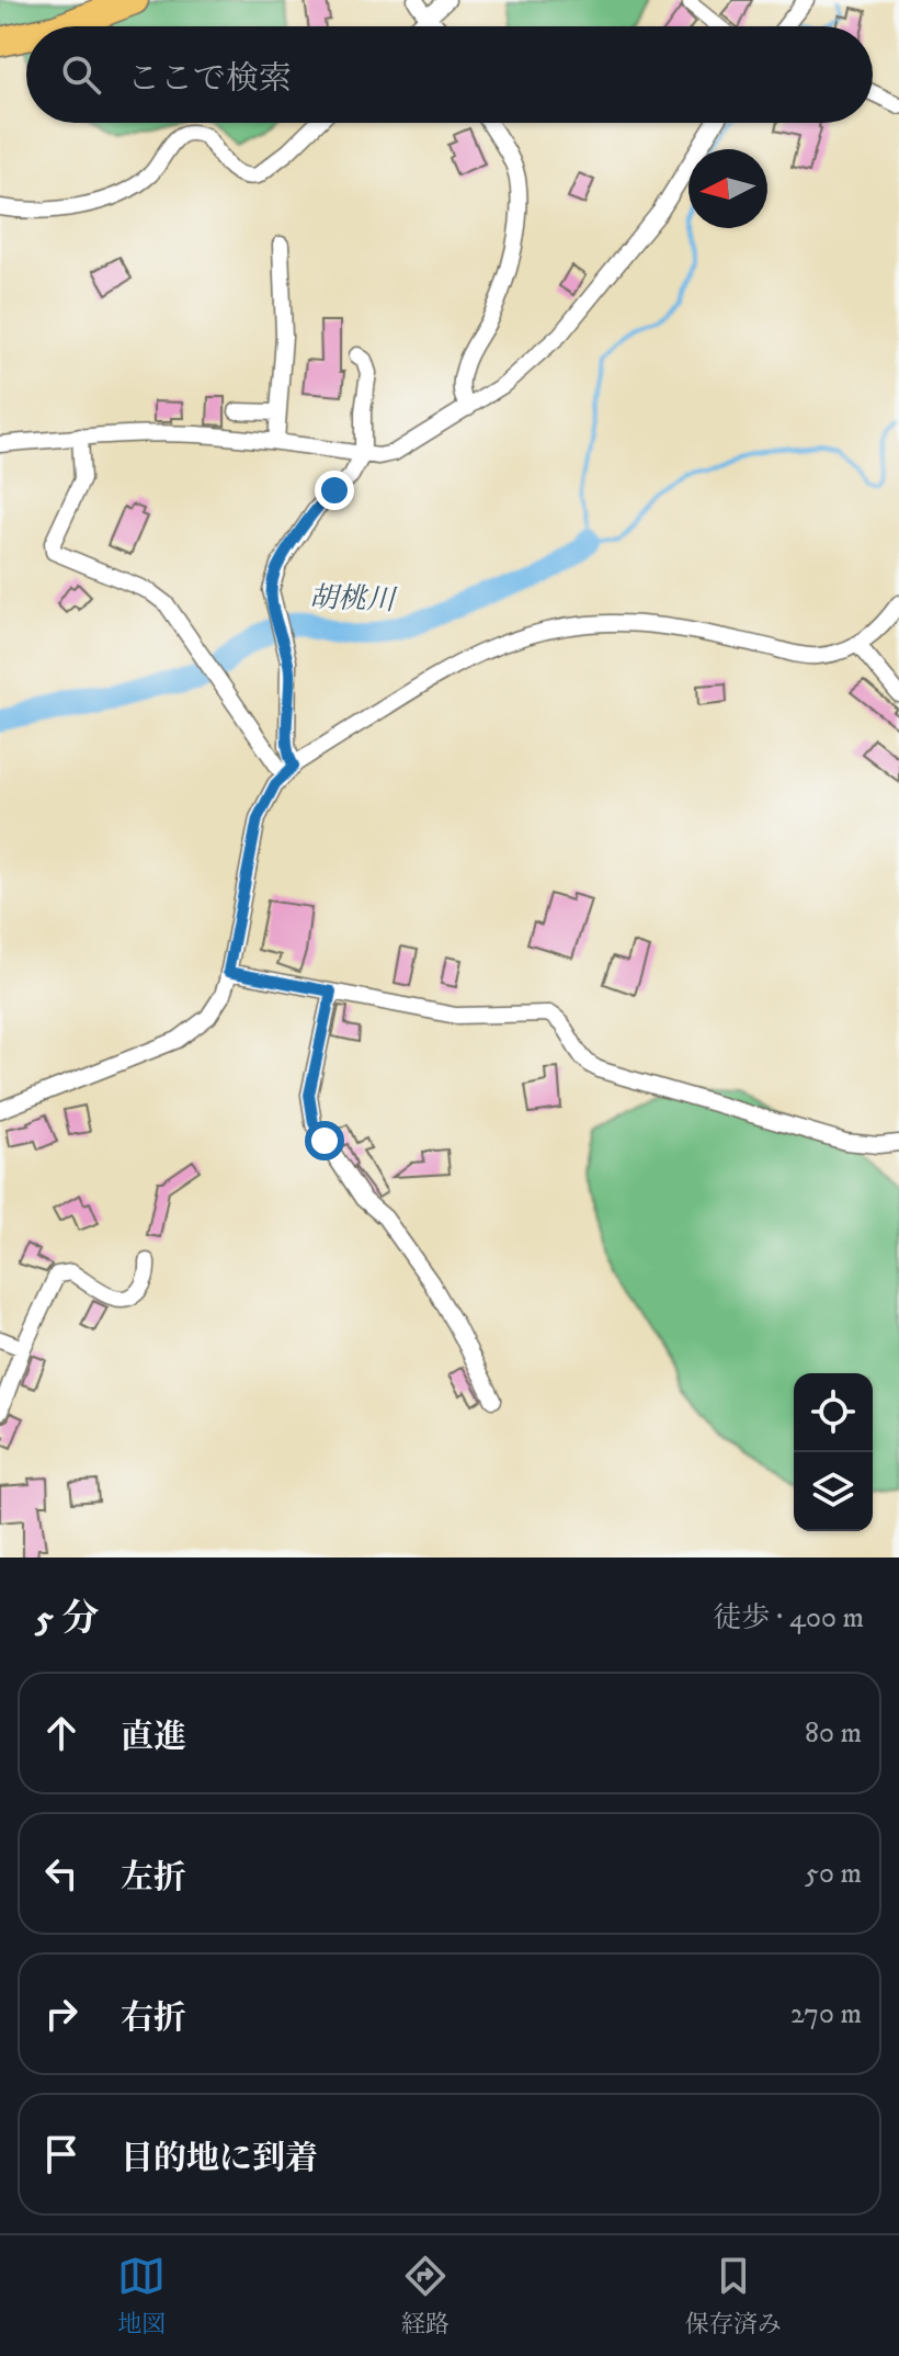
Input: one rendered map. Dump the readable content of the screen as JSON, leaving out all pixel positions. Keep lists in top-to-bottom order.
{
  "water": ["胡桃川"],
  "north": "left",
  "page": {
    "search": "ここで検索",
    "heading": ["5 分", "徒歩 · 400 m"],
    "list": [
      ["直進", "80 m"],
      ["左折", "50 m"],
      ["右折", "270 m"],
      "目的地に到着"
    ],
    "nav": ["地図", "経路", "保存済み"]
  }
}
